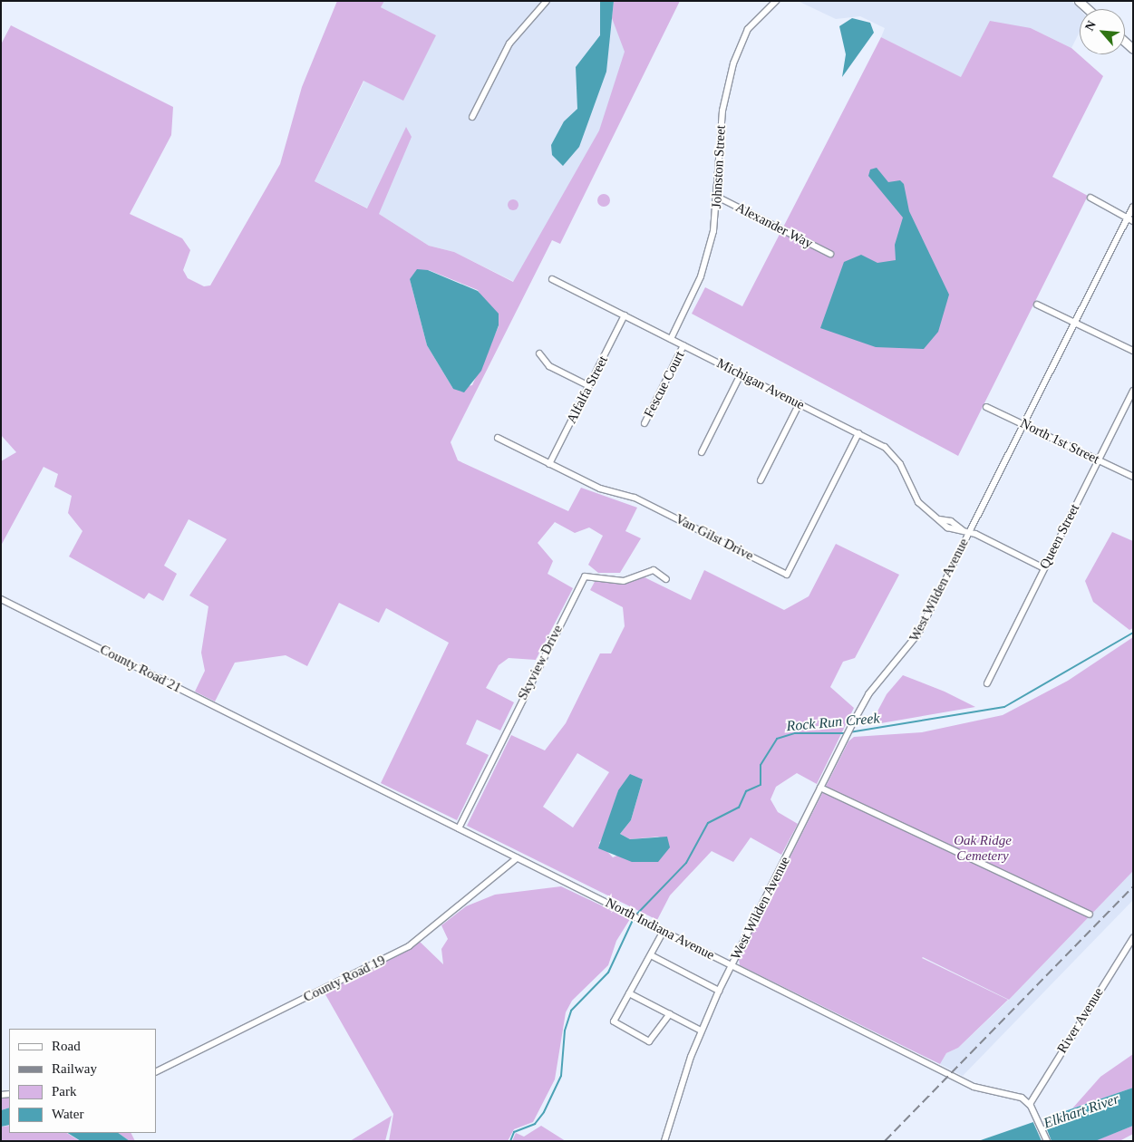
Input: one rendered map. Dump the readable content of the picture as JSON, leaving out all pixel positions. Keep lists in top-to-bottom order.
{
  "streets": {
    "street": [
      "Johnston Street",
      "Alexander Way",
      "Fescue Court",
      "Michigan Avenue",
      "Alfalfa Street",
      "North 1st Street",
      "Queen Street",
      "Van Gilst Drive",
      "West Wilden Avenue",
      "Skyview Drive",
      "County Road 21",
      "North Indiana Avenue",
      "County Road 19",
      "River Avenue"
    ]
  },
  "crossings": [
    ["Johnston Street", "Alexander Way"],
    ["Johnston Street", "Michigan Avenue"],
    ["Fescue Court", "Michigan Avenue"],
    ["Michigan Avenue", "Alfalfa Street"],
    ["Michigan Avenue", "Queen Street"],
    ["Michigan Avenue", "Van Gilst Drive"],
    ["Michigan Avenue", "West Wilden Avenue"],
    ["Alfalfa Street", "Van Gilst Drive"],
    ["North 1st Street", "Queen Street"],
    ["North 1st Street", "West Wilden Avenue"],
    ["West Wilden Avenue", "North Indiana Avenue"],
    ["Skyview Drive", "North Indiana Avenue"],
    ["County Road 21", "North Indiana Avenue"],
    ["North Indiana Avenue", "County Road 19"],
    ["North Indiana Avenue", "River Avenue"]
  ],
  "water": ["Rock Run Creek", "Elkhart River"],
  "parks": ["Oak Ridge Cemetery"],
  "legend": [
    "Road",
    "Railway",
    "Park",
    "Water"
  ],
  "north": "top left"
}
